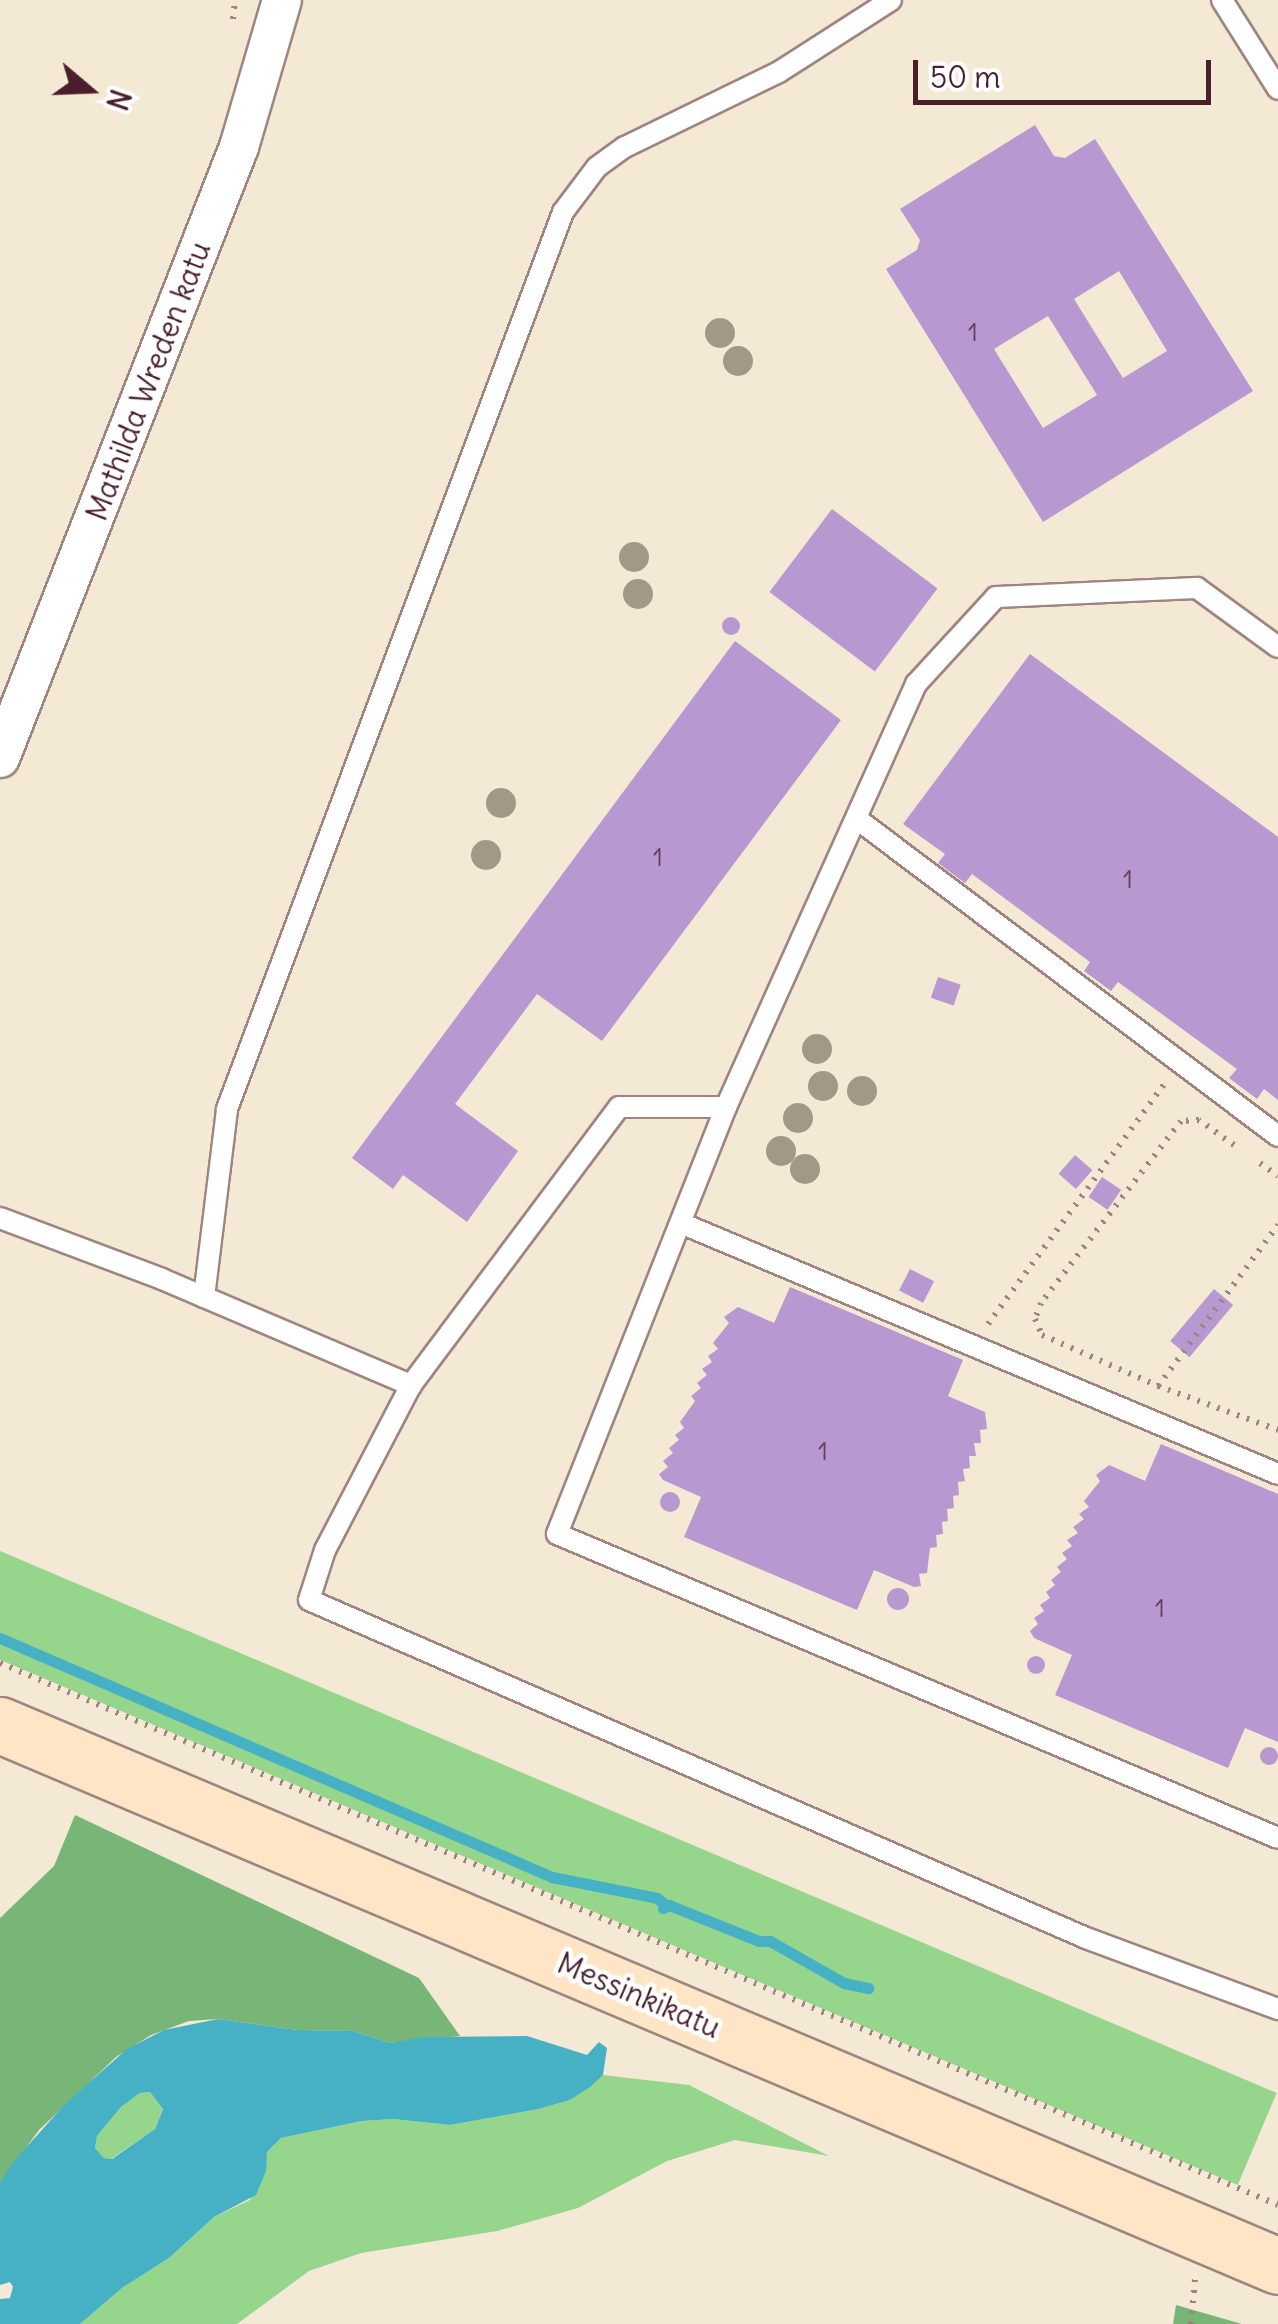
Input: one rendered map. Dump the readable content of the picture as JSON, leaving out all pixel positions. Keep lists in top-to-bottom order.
{
  "streets": {
    "street": ["Mathilda Wreden katu", "Messinkikatu"]
  },
  "house_numbers": [
    "1",
    "1",
    "1",
    "1",
    "1"
  ],
  "scale_bar": "50 m",
  "north": "right"
}
